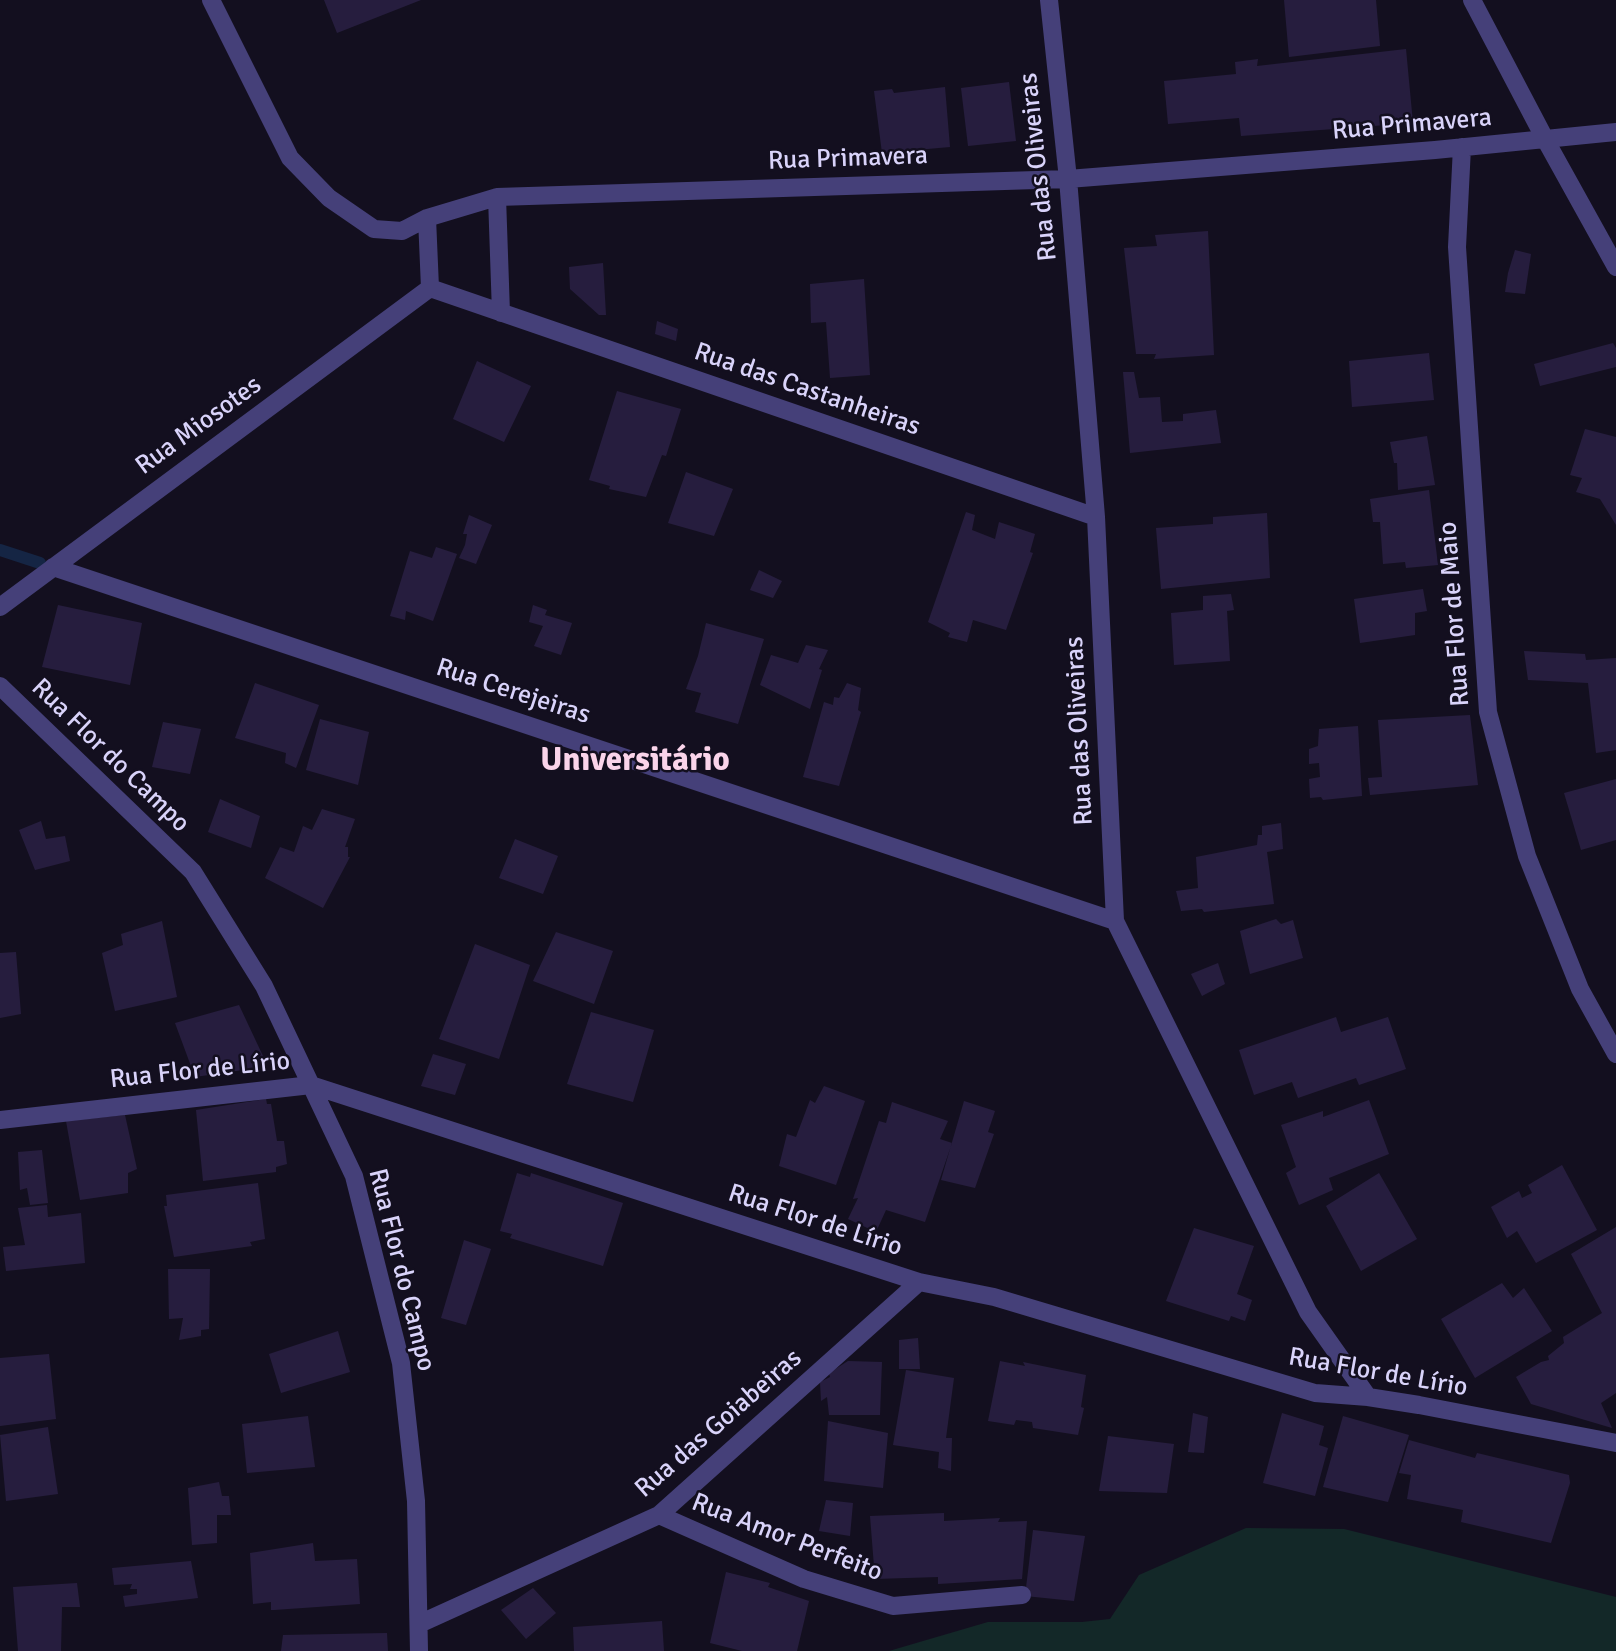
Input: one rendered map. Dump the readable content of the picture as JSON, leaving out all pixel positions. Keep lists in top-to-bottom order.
{
  "streets": {
    "street": [
      "Rua Primavera",
      "Rua das Oliveiras",
      "Rua das Castanheiras",
      "Rua Miosotes",
      "Rua Flor de Maio",
      "Rua Cerejeiras",
      "Rua Flor do Campo",
      "Rua Flor de Lírio",
      "Rua das Goiabeiras",
      "Rua Amor Perfeito"
    ]
  },
  "crossings": [
    ["Rua Primavera", "Rua das Oliveiras"],
    ["Rua Primavera", "Rua Flor de Maio"],
    ["Rua das Oliveiras", "Rua das Castanheiras"],
    ["Rua das Oliveiras", "Rua Cerejeiras"],
    ["Rua das Oliveiras", "Rua Flor de Lírio"],
    ["Rua das Castanheiras", "Rua Miosotes"],
    ["Rua Miosotes", "Rua Cerejeiras"],
    ["Rua Flor do Campo", "Rua Flor de Lírio"],
    ["Rua Flor do Campo", "Rua das Goiabeiras"],
    ["Rua Flor de Lírio", "Rua das Goiabeiras"],
    ["Rua das Goiabeiras", "Rua Amor Perfeito"]
  ],
  "districts": ["Universitário"]
}
